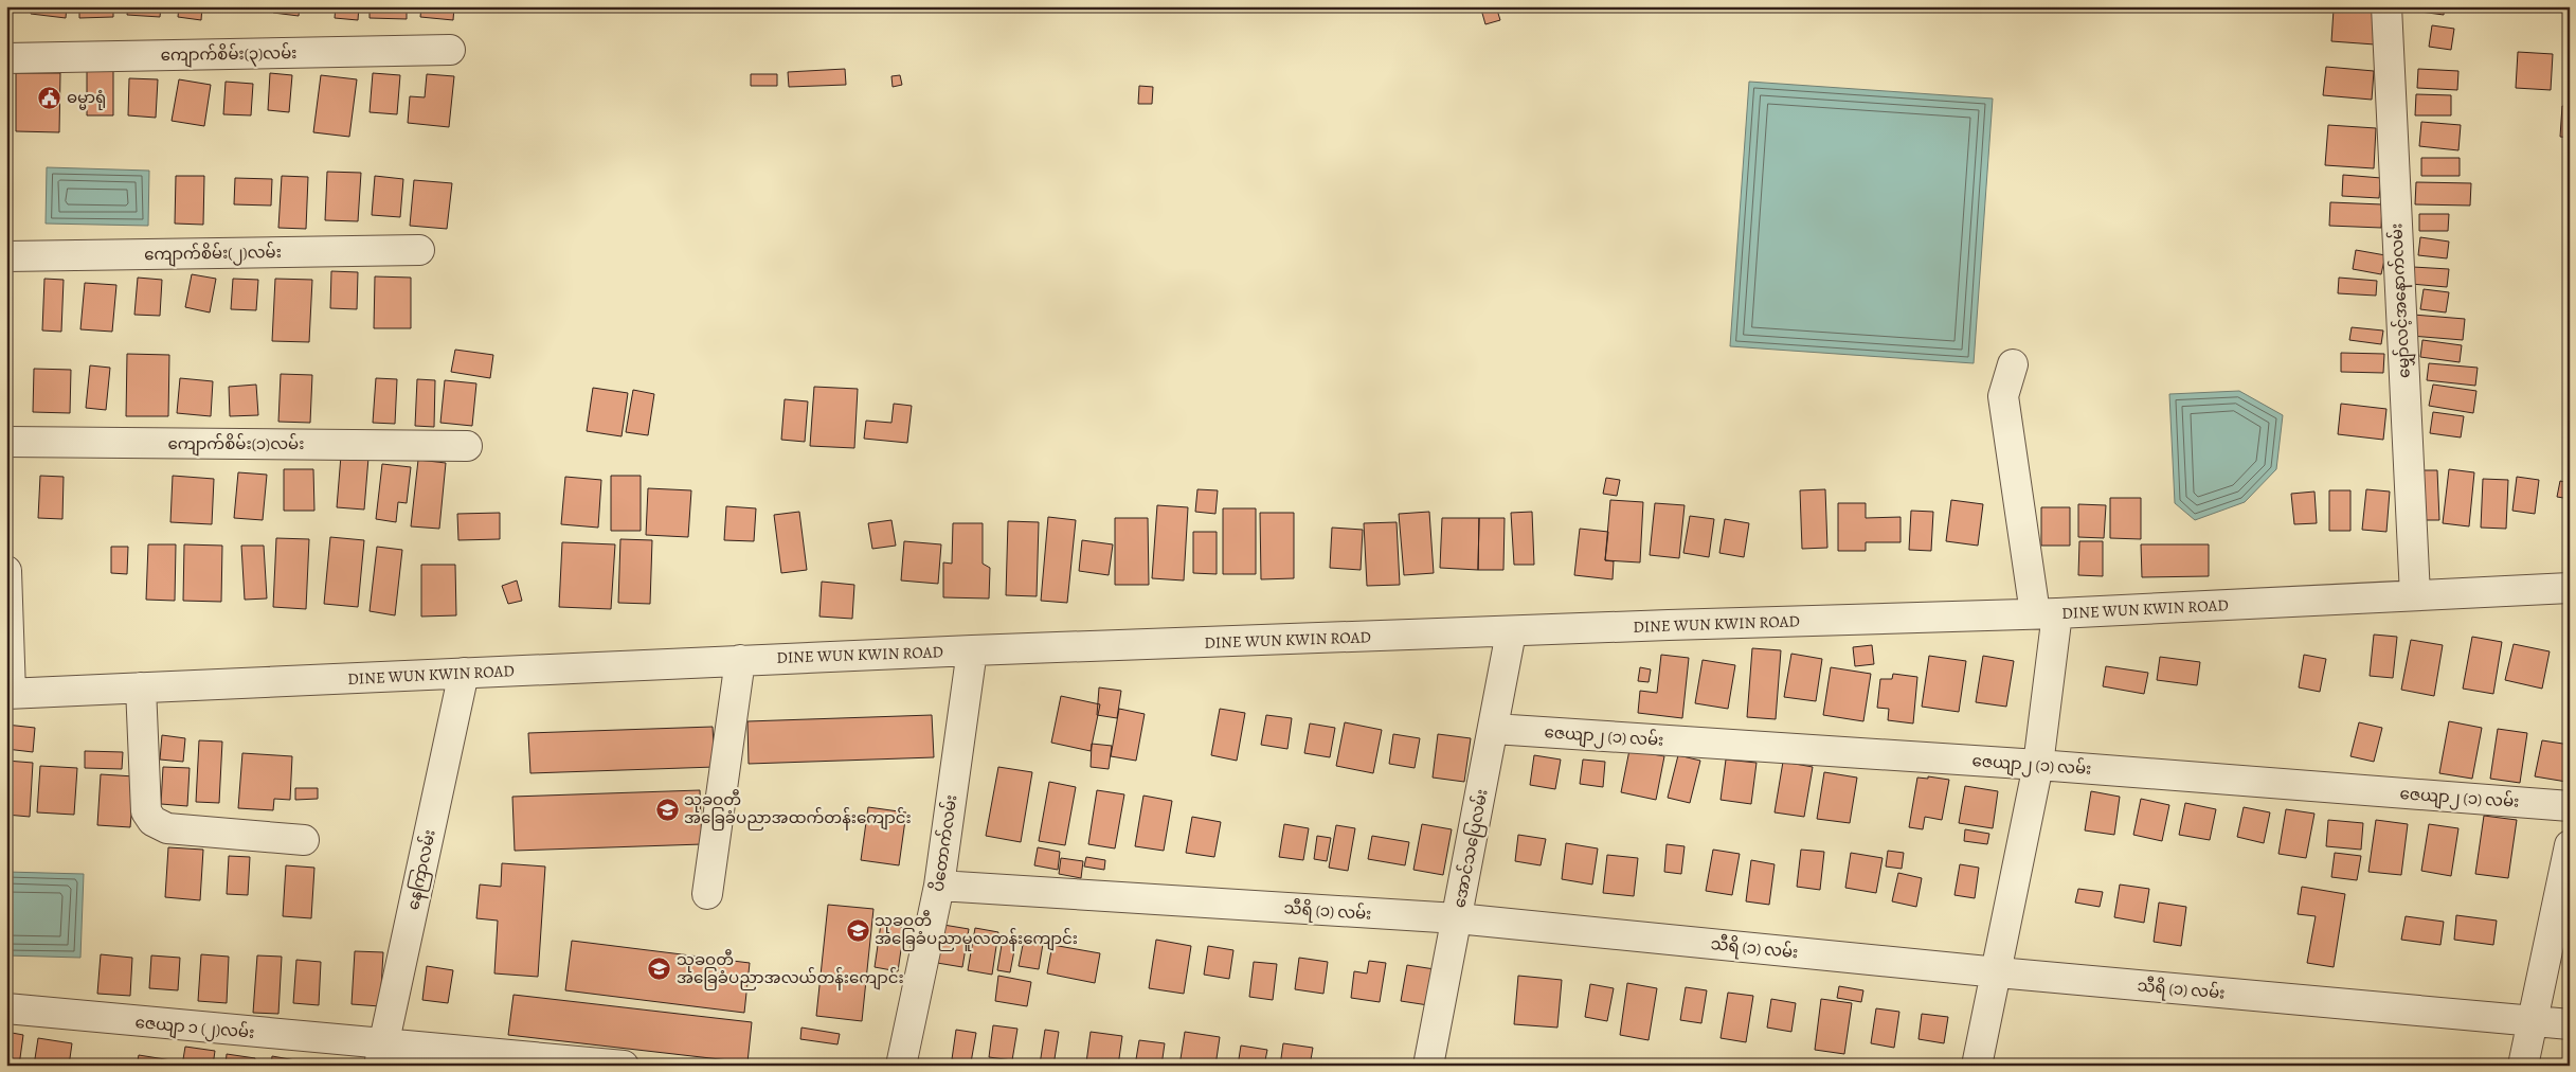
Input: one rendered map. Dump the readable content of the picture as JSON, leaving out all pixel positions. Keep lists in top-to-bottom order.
{
  "streets": {
    "street": [
      "ကျောက်စိမ်း(၃)လမ်း",
      "ကျောက်စိမ်း(၂)လမ်း",
      "မျှော်လင့်အနောက်လမ်း",
      "ကျောက်စိမ်း(၁)လမ်း",
      "DINE WUN KWIN ROAD",
      "ဇေယျာ၂ (၁) လမ်း",
      "ပိတောက်လမ်း",
      "အောင်သပြေလမ်း",
      "နေကြာလမ်း",
      "သီရိ (၁) လမ်း",
      "ဇေယျာ ၁ (၂)လမ်း"
    ]
  },
  "crossings": [
    ["မျှော်လင့်အနောက်လမ်း", "DINE WUN KWIN ROAD"],
    ["DINE WUN KWIN ROAD", "ပိတောက်လမ်း"],
    ["DINE WUN KWIN ROAD", "အောင်သပြေလမ်း"],
    ["DINE WUN KWIN ROAD", "နေကြာလမ်း"],
    ["ဇေယျာ၂ (၁) လမ်း", "အောင်သပြေလမ်း"],
    ["ပိတောက်လမ်း", "သီရိ (၁) လမ်း"],
    ["အောင်သပြေလမ်း", "သီရိ (၁) လမ်း"],
    ["နေကြာလမ်း", "ဇေယျာ ၁ (၂)လမ်း"]
  ],
  "places": {
    "public building": ["ဓမ္မာရုံ"],
    "school or university": ["သုခဝတီ အခြေခံပညာအထက်တန်းကျောင်း", "သုခဝတီ အခြေခံပညာမူလတန်းကျောင်း", "သုခဝတီ အခြေခံပညာအလယ်တန်းကျောင်း"]
  }
}
